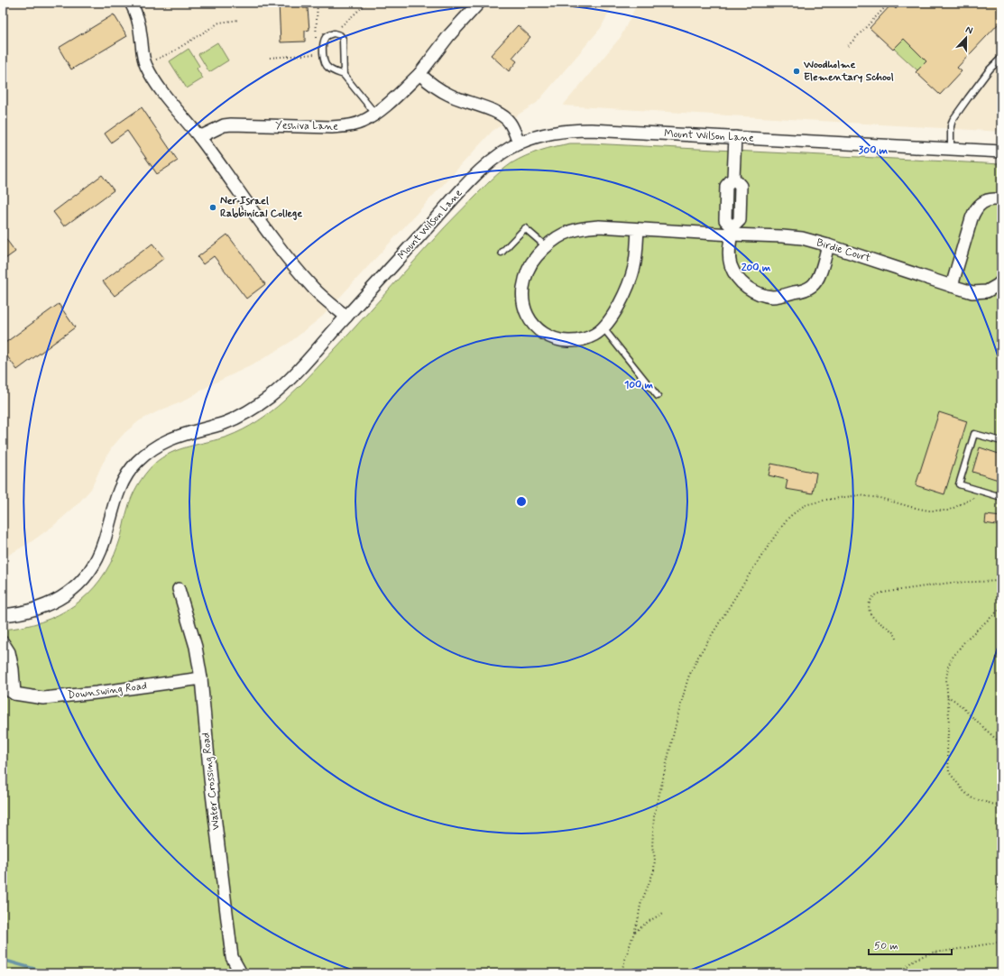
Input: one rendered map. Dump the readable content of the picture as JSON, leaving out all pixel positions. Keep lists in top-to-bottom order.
{
  "streets": {
    "street": [
      "Yeshiva Lane",
      "Mount Wilson Lane",
      "Birdie Court",
      "Downswing Road",
      "Water Crossing Road"
    ]
  },
  "crossings": [
    ["Downswing Road", "Water Crossing Road"]
  ],
  "places": ["Woodholme Elementary School", "Ner Israel Rabbinical College"],
  "scale_bar": "50 m",
  "north": "top",
  "rings": ["300 m", "200 m", "100 m"]
}
